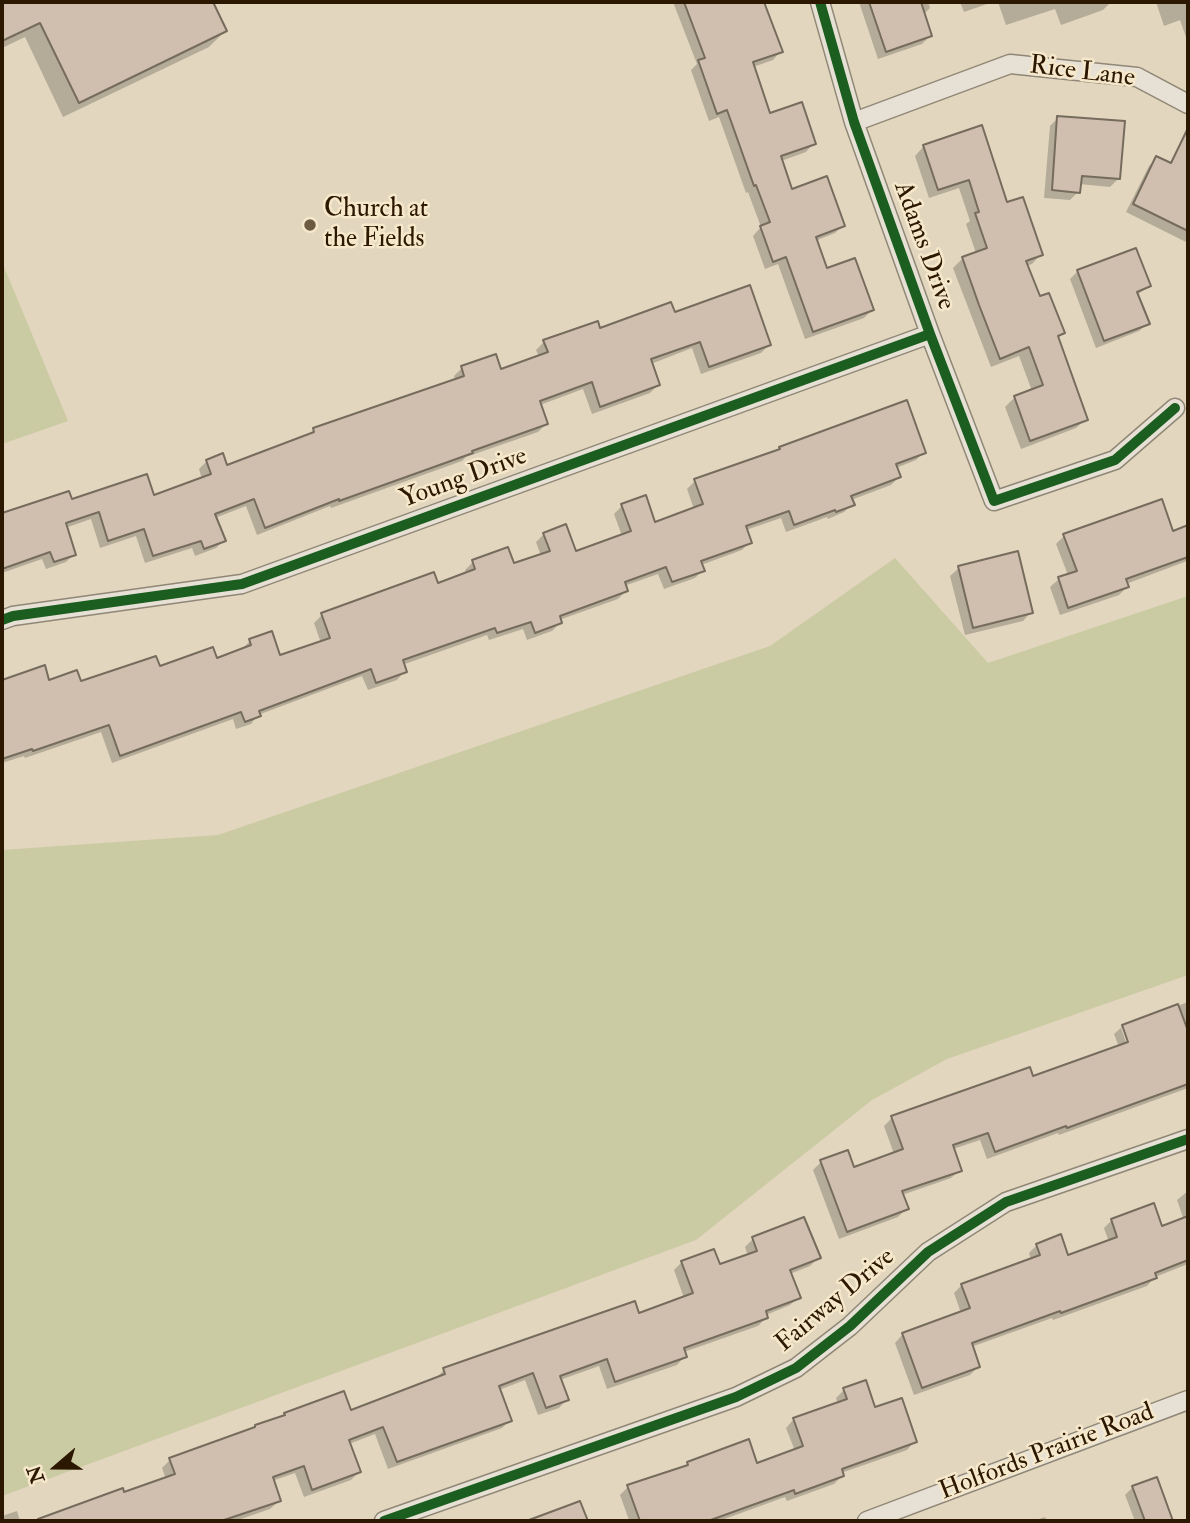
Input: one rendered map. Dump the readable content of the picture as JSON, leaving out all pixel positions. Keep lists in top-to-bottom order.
{
  "streets": {
    "street": [
      "Rice Lane",
      "Adams Drive",
      "Young Drive",
      "Fairway Drive",
      "Holfords Prairie Road"
    ]
  },
  "crossings": [
    ["Rice Lane", "Adams Drive"],
    ["Adams Drive", "Young Drive"]
  ],
  "places": ["Church at the Fields"],
  "north": "left"
}
